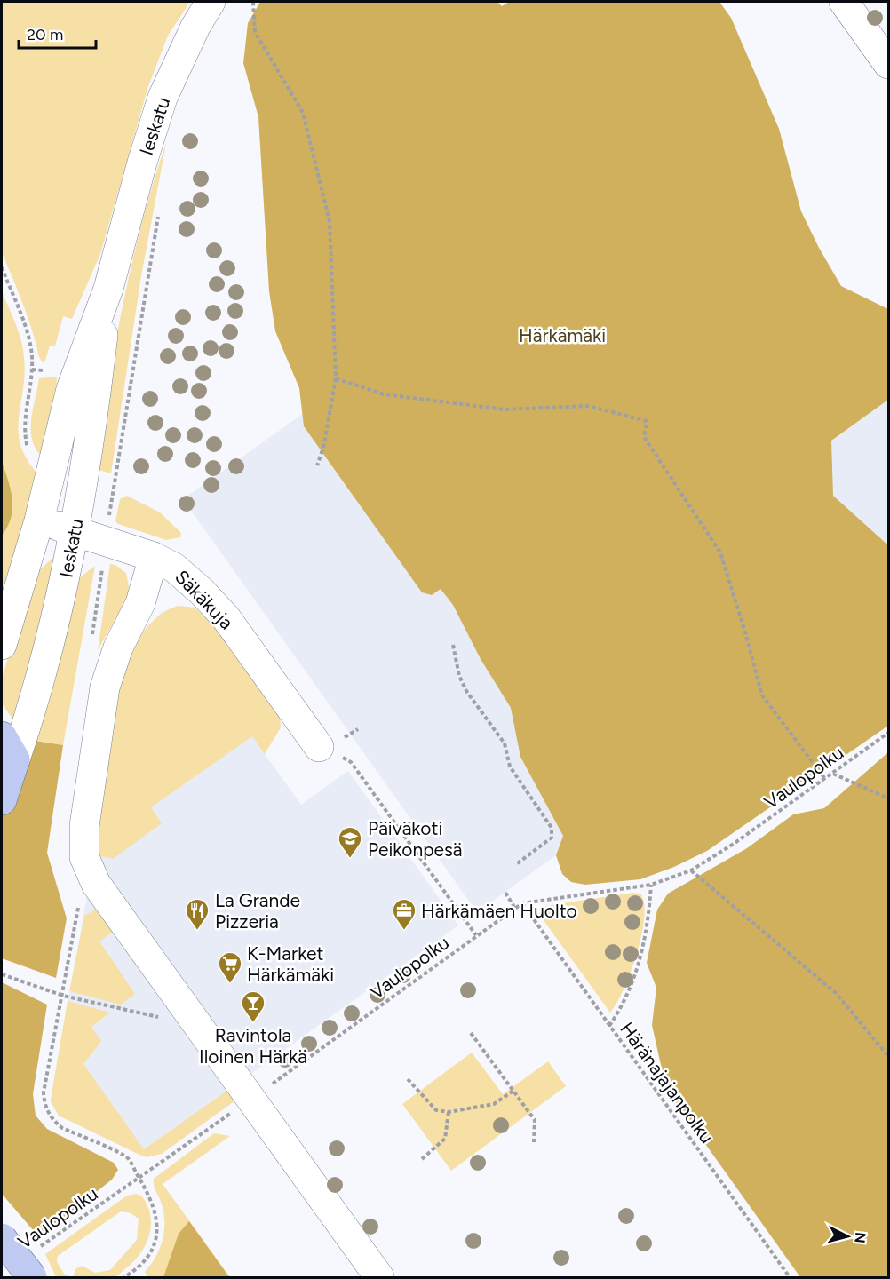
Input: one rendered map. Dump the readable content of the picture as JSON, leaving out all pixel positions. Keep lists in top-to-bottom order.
{
  "streets": {
    "main road": ["Ieskatu"],
    "street": ["Säkäkuja"],
    "path": ["Vaulopolku", "Häränajajanpolku"]
  },
  "crossings": [
    ["Ieskatu", "Säkäkuja"],
    ["Vaulopolku", "Häränajajanpolku"]
  ],
  "parks": ["Härkämäki"],
  "places": {
    "school or university": ["Päiväkoti Peikonpesä"],
    "restaurant": ["La Grande Pizzeria"],
    "office": ["Härkämäen Huolto"],
    "supermarket": ["K-Market Härkämäki"],
    "bar": ["Ravintola Iloinen Härkä"]
  },
  "scale_bar": "20 m",
  "north": "right"
}
